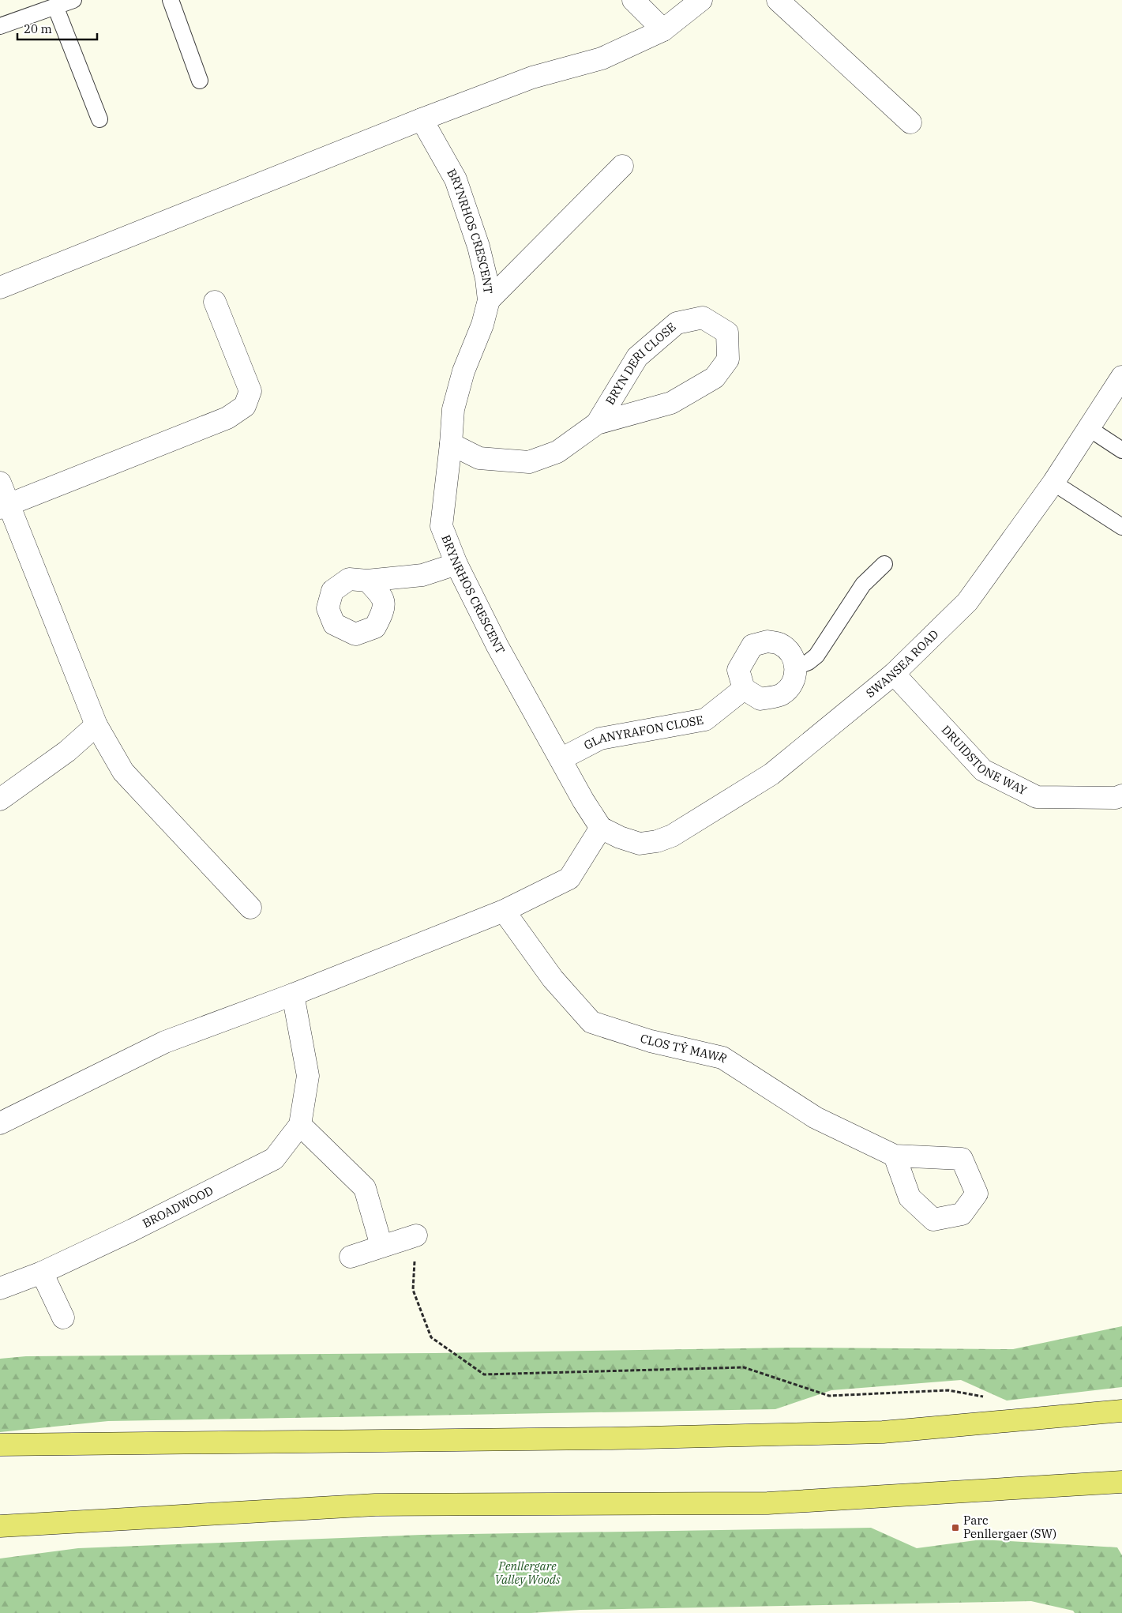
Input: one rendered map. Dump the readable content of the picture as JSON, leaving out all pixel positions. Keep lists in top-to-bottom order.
{
  "streets": {
    "street": [
      "BRYNRHOS CRESCENT",
      "BRYN DERI CLOSE",
      "SWANSEA ROAD",
      "GLANYRAFON CLOSE",
      "DRUIDSTONE WAY",
      "CLOS TŶ MAWR",
      "BROADWOOD"
    ]
  },
  "crossings": [
    ["BRYNRHOS CRESCENT", "BRYN DERI CLOSE"],
    ["BRYNRHOS CRESCENT", "SWANSEA ROAD"],
    ["BRYNRHOS CRESCENT", "GLANYRAFON CLOSE"],
    ["SWANSEA ROAD", "DRUIDSTONE WAY"]
  ],
  "parks": ["Penllergare Valley Woods"],
  "places": {
    "transit": ["Parc Penllergaer (SW)"]
  },
  "scale_bar": "20 m"
}
